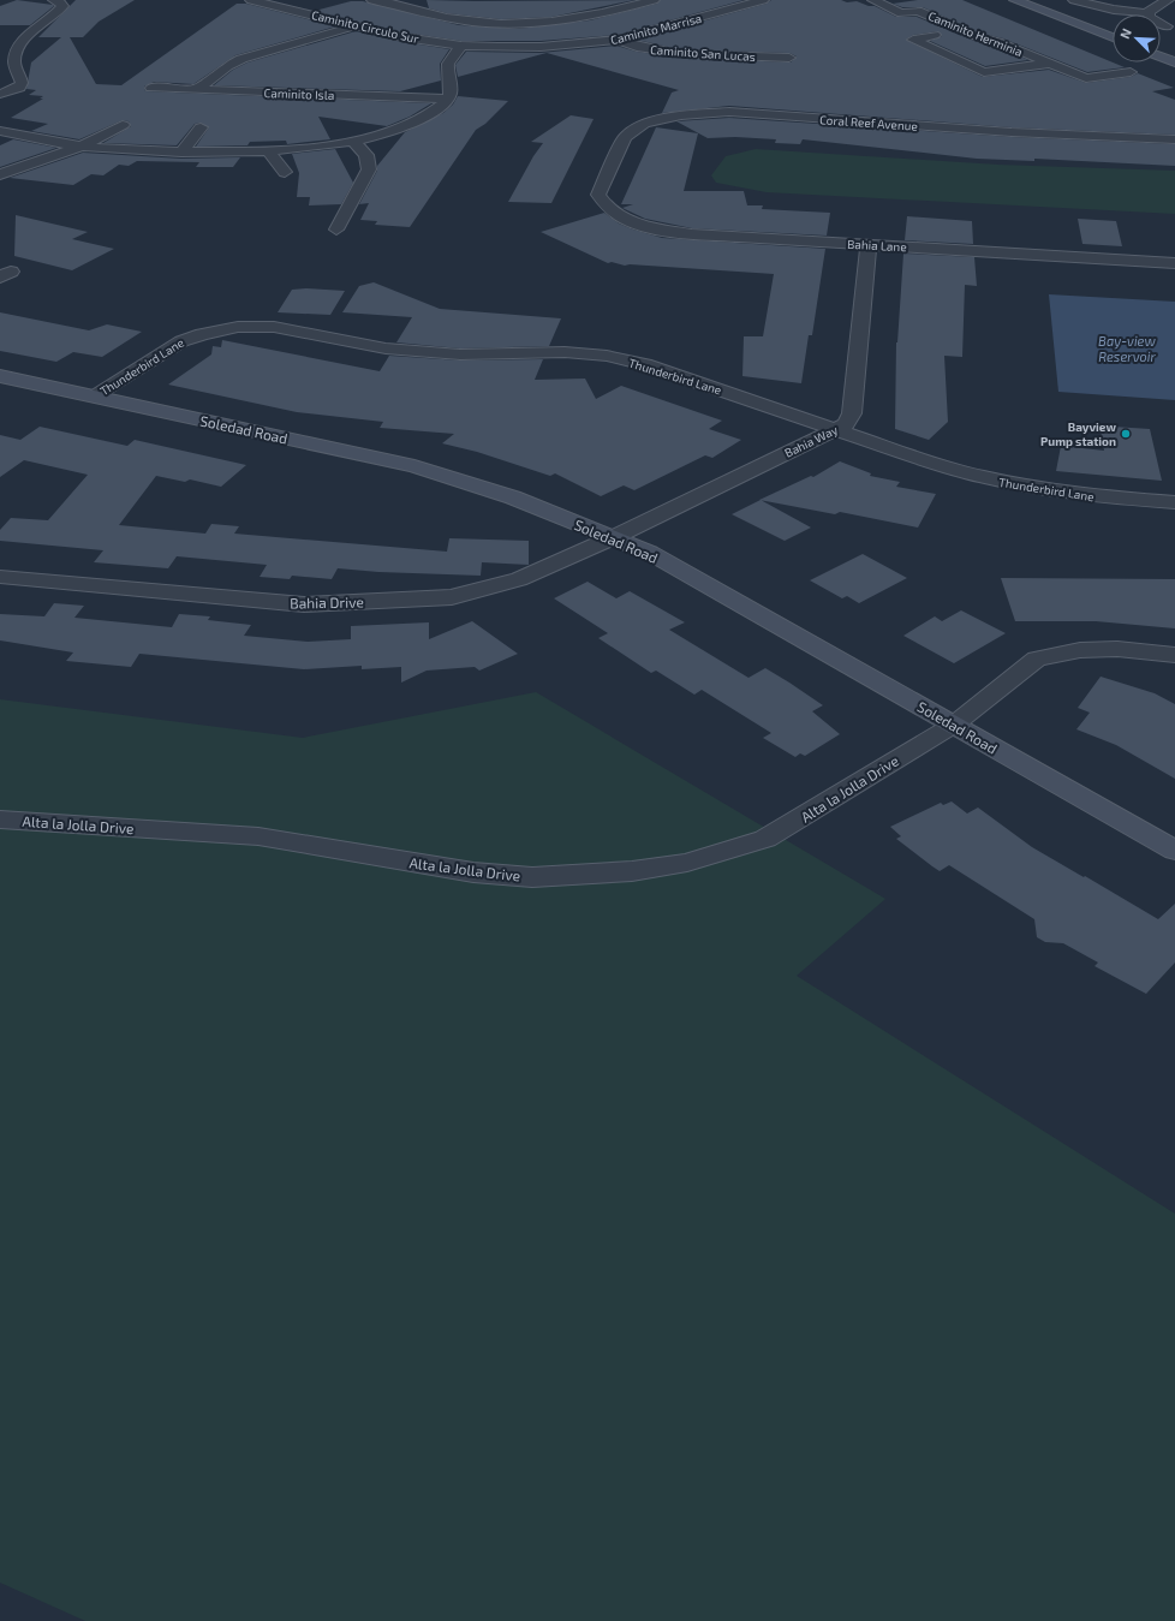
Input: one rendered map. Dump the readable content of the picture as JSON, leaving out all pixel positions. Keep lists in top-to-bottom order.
{
  "streets": {
    "street": [
      "Caminito Circulo Sur",
      "Caminito Marrisa",
      "Caminito Herminia",
      "Caminito San Lucas",
      "Caminito Isla",
      "Coral Reef Avenue",
      "Bahia Lane",
      "Thunderbird Lane",
      "Soledad Road",
      "Bahia Way",
      "Bahia Drive",
      "Alta la Jolla Drive"
    ]
  },
  "crossings": [
    ["Caminito Circulo Sur", "Caminito Marrisa"],
    ["Caminito Marrisa", "Caminito San Lucas"],
    ["Coral Reef Avenue", "Bahia Lane"],
    ["Bahia Lane", "Bahia Way"],
    ["Thunderbird Lane", "Soledad Road"],
    ["Thunderbird Lane", "Bahia Way"],
    ["Soledad Road", "Bahia Way"],
    ["Soledad Road", "Bahia Drive"],
    ["Soledad Road", "Alta la Jolla Drive"],
    ["Bahia Way", "Bahia Drive"]
  ],
  "water": ["Bay-view Reservoir"],
  "places": ["Bayview Pump station"],
  "north": "top left"
}
